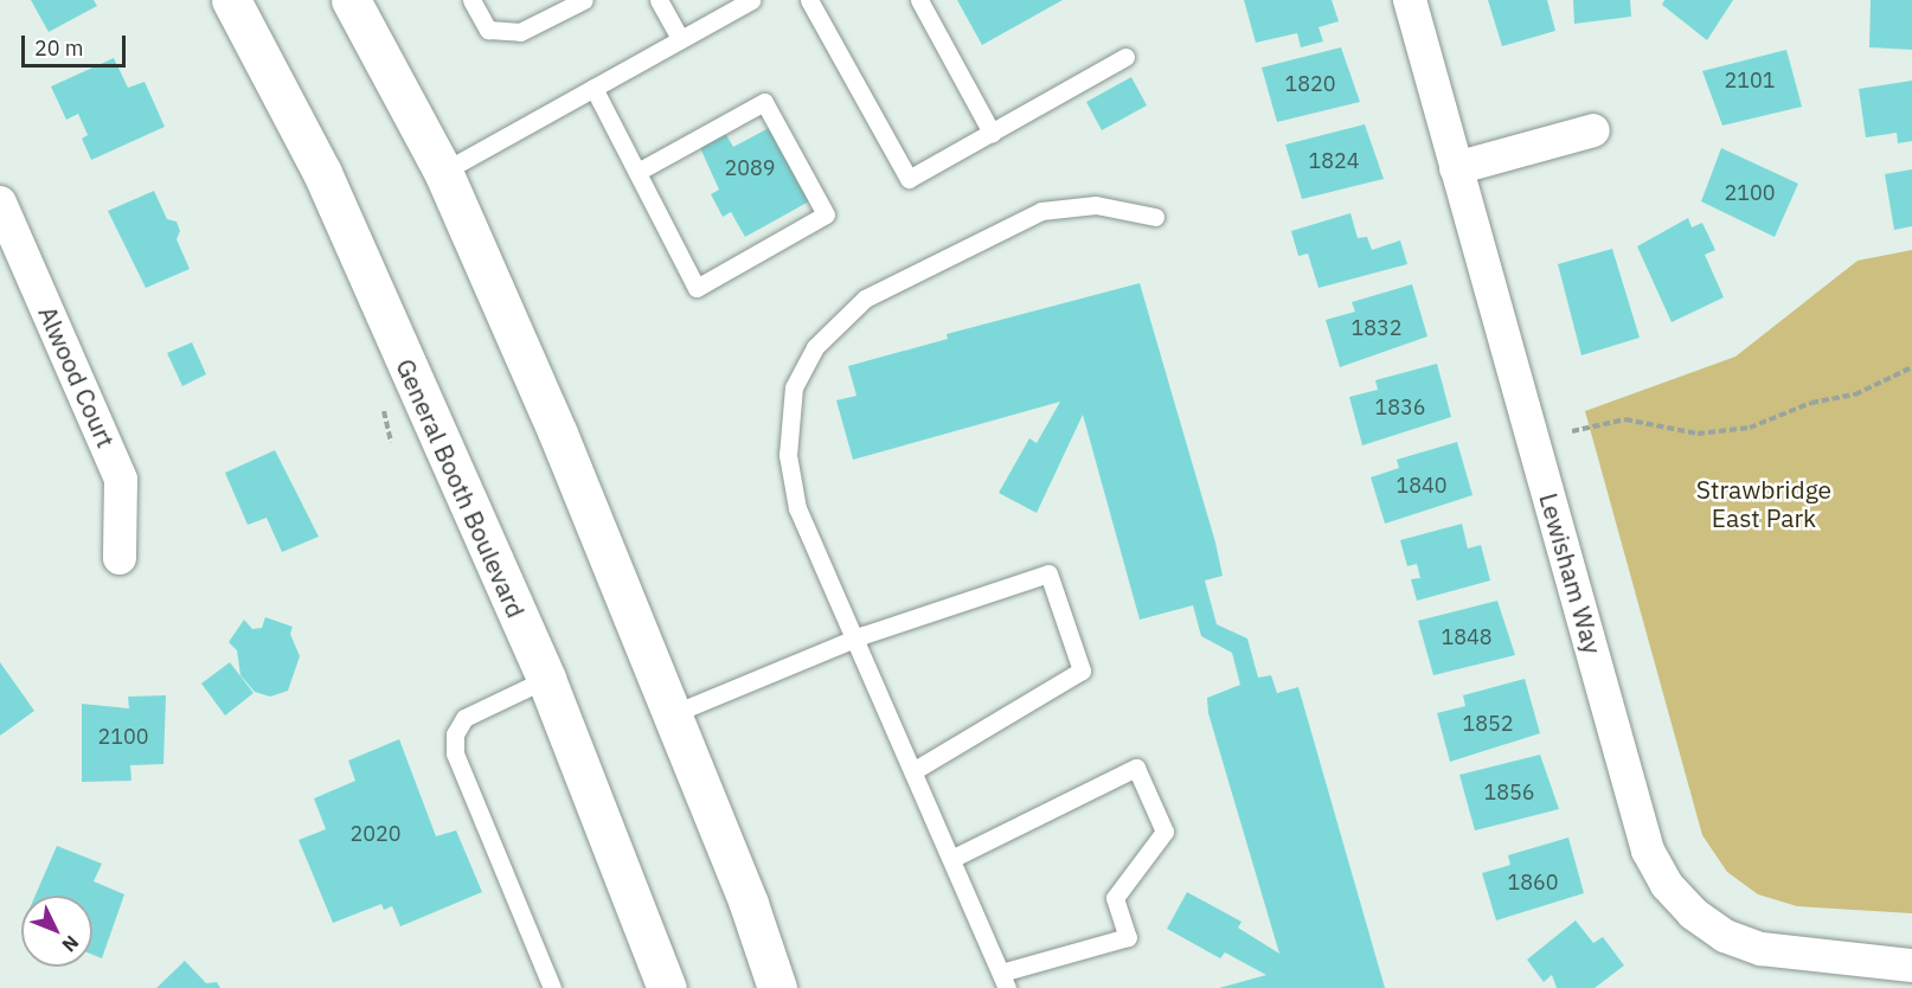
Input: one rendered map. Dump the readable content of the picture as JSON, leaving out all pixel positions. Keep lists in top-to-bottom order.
{
  "streets": {
    "highway": ["General Booth Boulevard"],
    "street": ["Alwood Court", "Lewisham Way"]
  },
  "parks": ["Strawbridge East Park"],
  "house_numbers": [
    "2101",
    "1820",
    "1824",
    "2089",
    "2100",
    "1832",
    "1836",
    "1840",
    "1848",
    "1852",
    "2100",
    "1856",
    "2020",
    "1860"
  ],
  "scale_bar": "20 m",
  "north": "bottom right"
}
